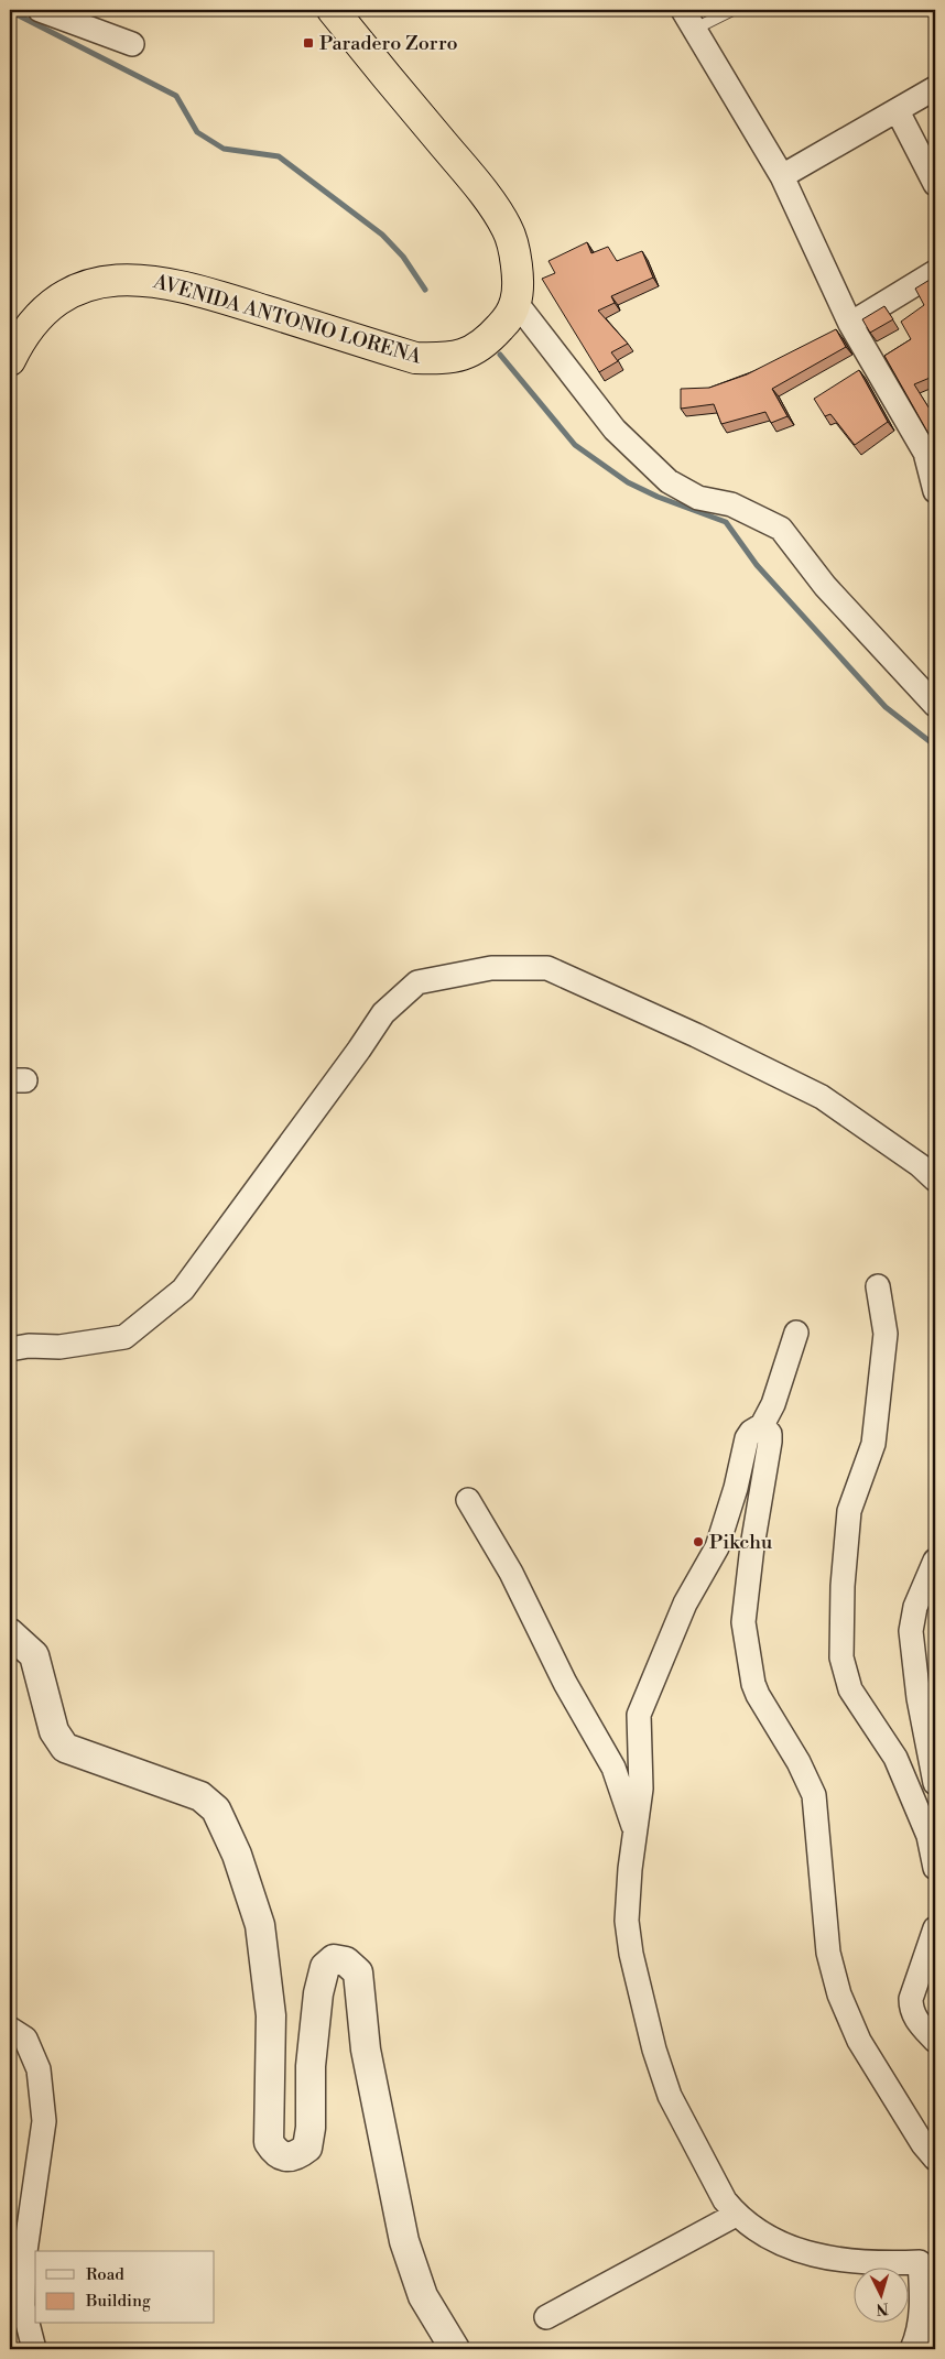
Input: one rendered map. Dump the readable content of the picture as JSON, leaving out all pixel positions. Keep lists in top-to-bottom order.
{
  "streets": {
    "highway": ["AVENIDA ANTONIO LORENA"]
  },
  "places": {
    "transit": ["Paradero Zorro"],
    "other": ["Pikchu"]
  },
  "legend": ["Road", "Building"],
  "north": "bottom"
}
